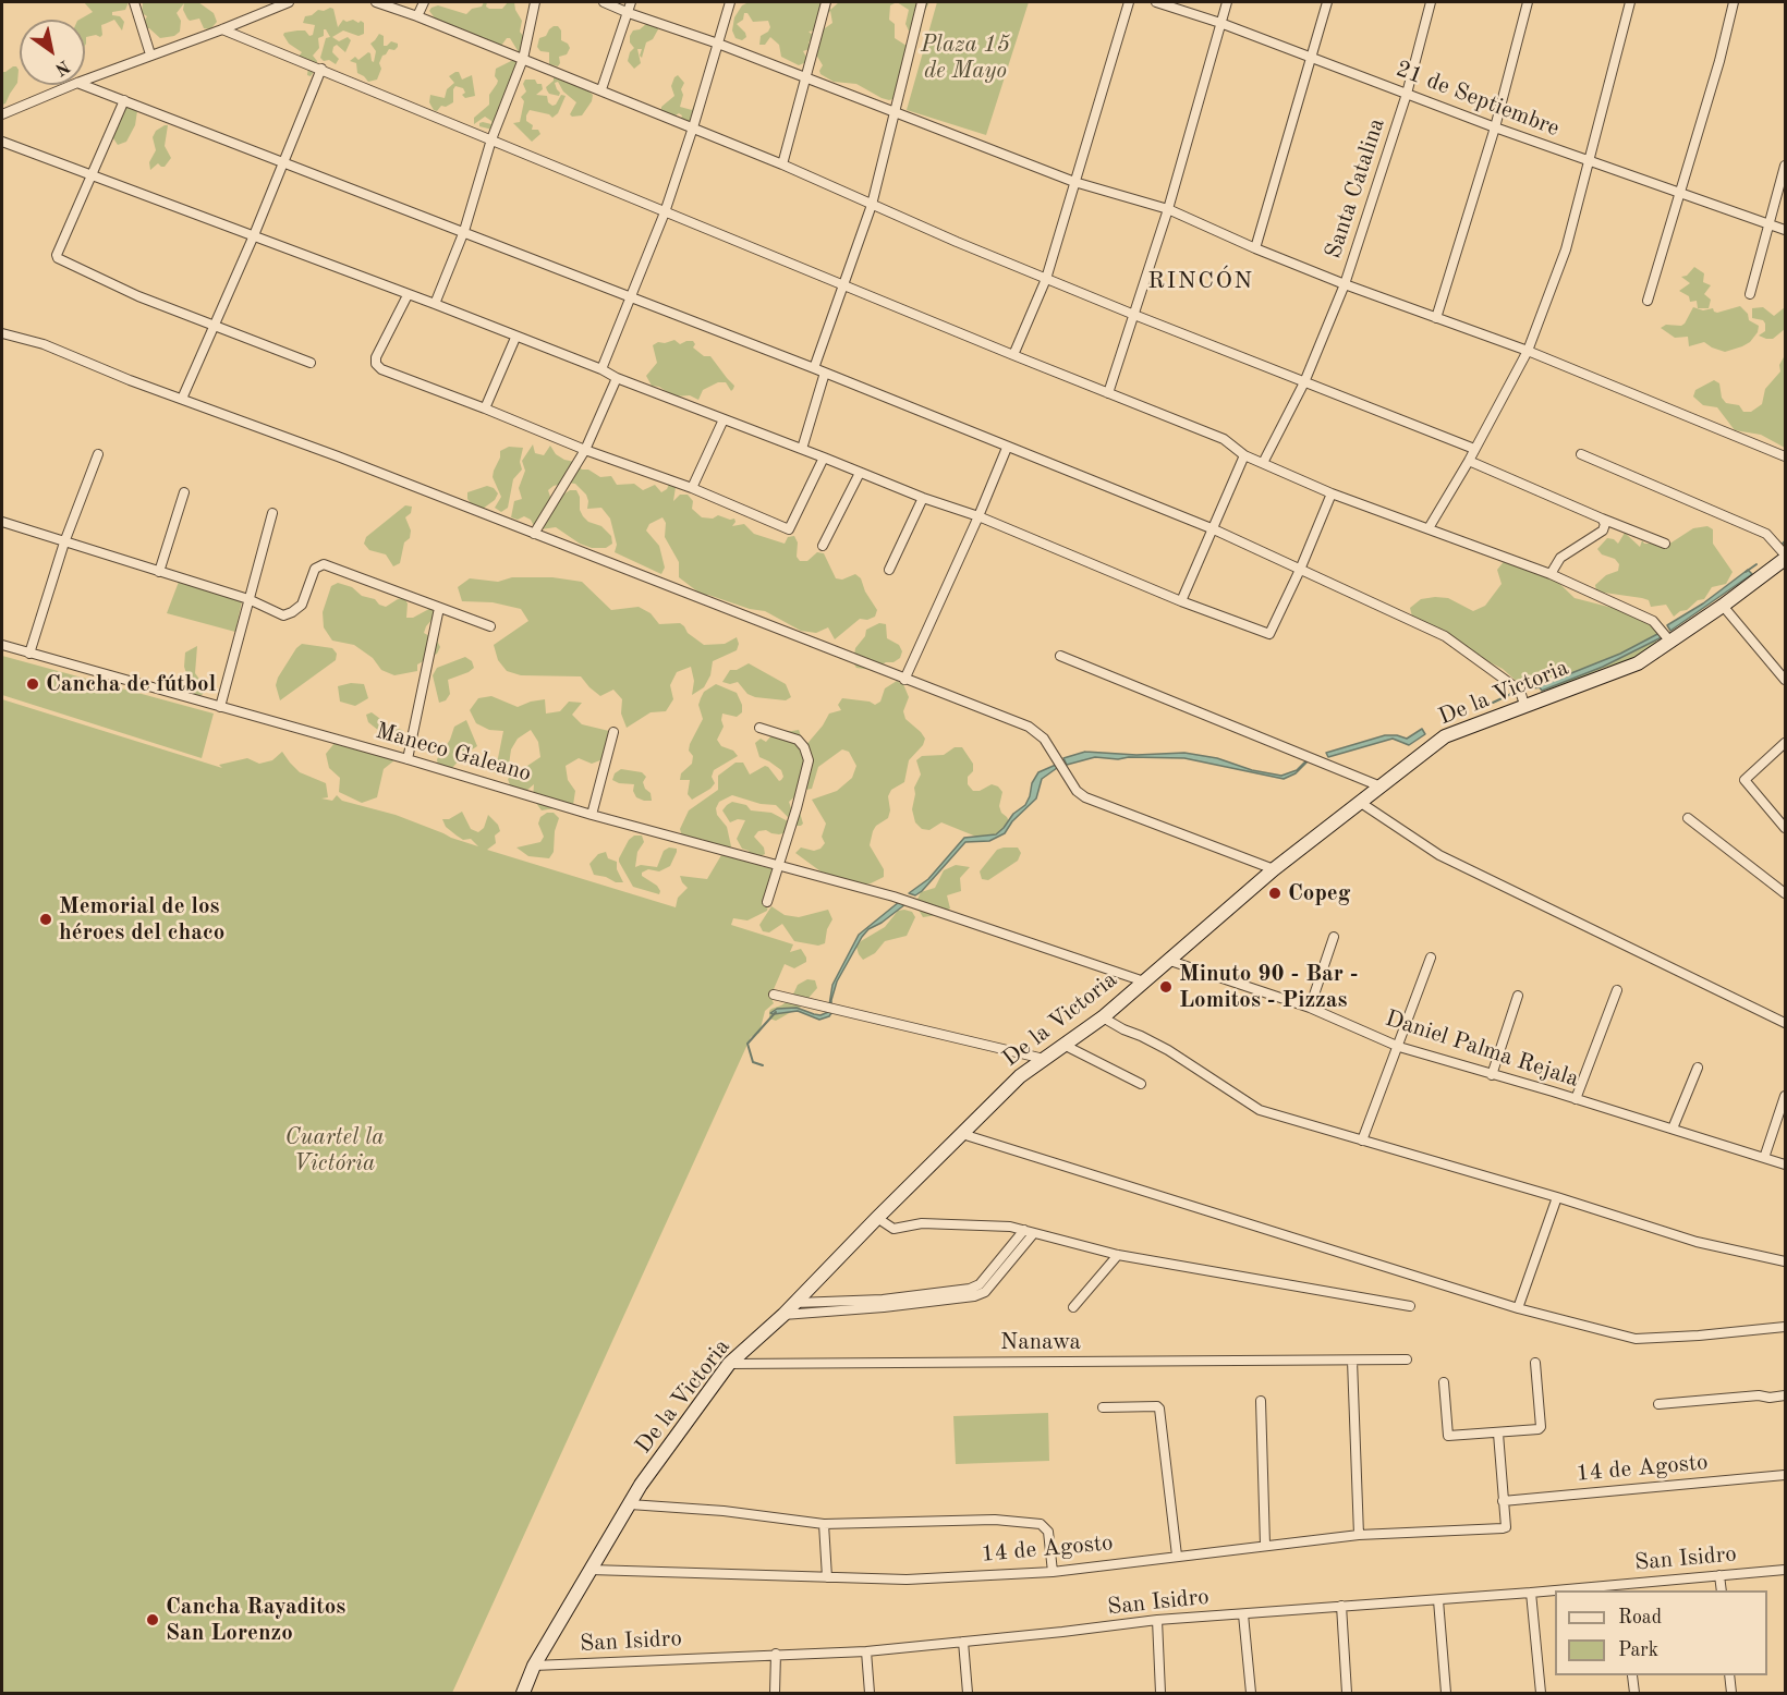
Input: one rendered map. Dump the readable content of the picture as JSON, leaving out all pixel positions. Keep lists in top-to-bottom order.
{
  "streets": {
    "main road": ["De la Victoria"],
    "street": [
      "21 de Septiembre",
      "Santa Catalina",
      "Maneco Galeano",
      "Daniel Palma Rejala",
      "Nanawa",
      "14 de Agosto",
      "San Isidro"
    ]
  },
  "crossings": [
    ["21 de Septiembre", "Santa Catalina"],
    ["De la Victoria", "Maneco Galeano"],
    ["De la Victoria", "Daniel Palma Rejala"],
    ["De la Victoria", "Nanawa"],
    ["De la Victoria", "14 de Agosto"],
    ["De la Victoria", "San Isidro"]
  ],
  "districts": ["RINCÓN"],
  "parks": ["Plaza 15 de Mayo", "Cuartel la Victória"],
  "places": [
    "Cancha de fútbol",
    "Copeg",
    "Memorial de los héroes del chaco",
    "Minuto 90 - Bar - Lomitos - Pizzas",
    "Cancha Rayaditos San Lorenzo"
  ],
  "legend": ["Road", "Park"],
  "north": "bottom right"
}
